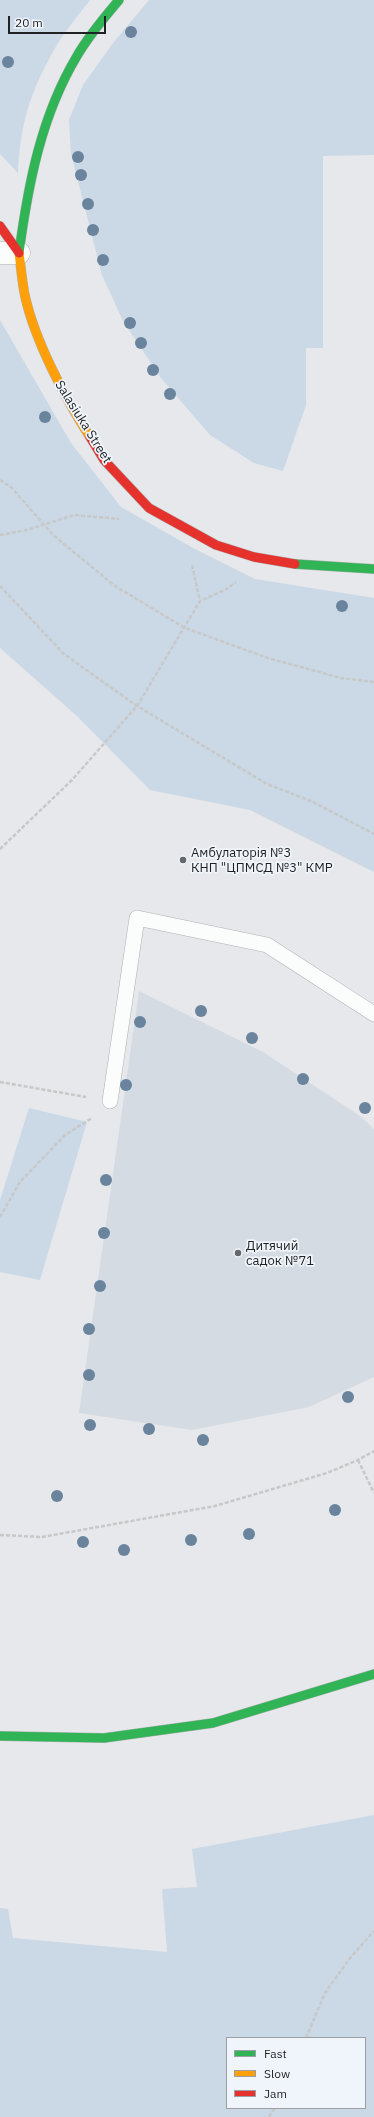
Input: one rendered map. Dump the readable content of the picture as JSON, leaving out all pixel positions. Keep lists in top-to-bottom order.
{
  "streets": {
    "main road": ["Salasiuka Street"]
  },
  "places": ["Амбулаторія №3 КНП \"ЦПМСД №3\" КМР", "Дитячий садок №71"],
  "legend": ["Fast", "Slow", "Jam"],
  "scale_bar": "20 m"
}
